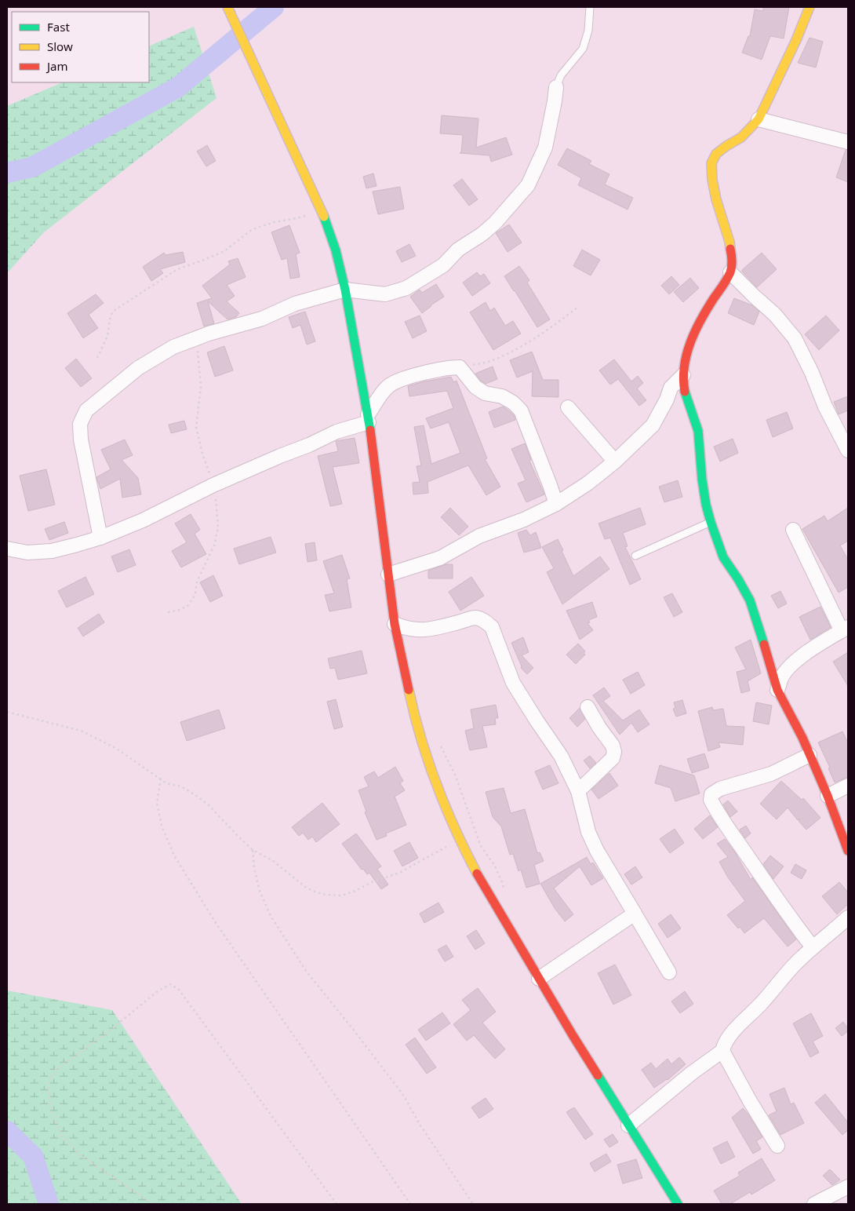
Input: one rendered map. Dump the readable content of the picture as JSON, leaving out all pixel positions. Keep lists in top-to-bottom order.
{
  "legend": ["Fast", "Slow", "Jam"]
}
